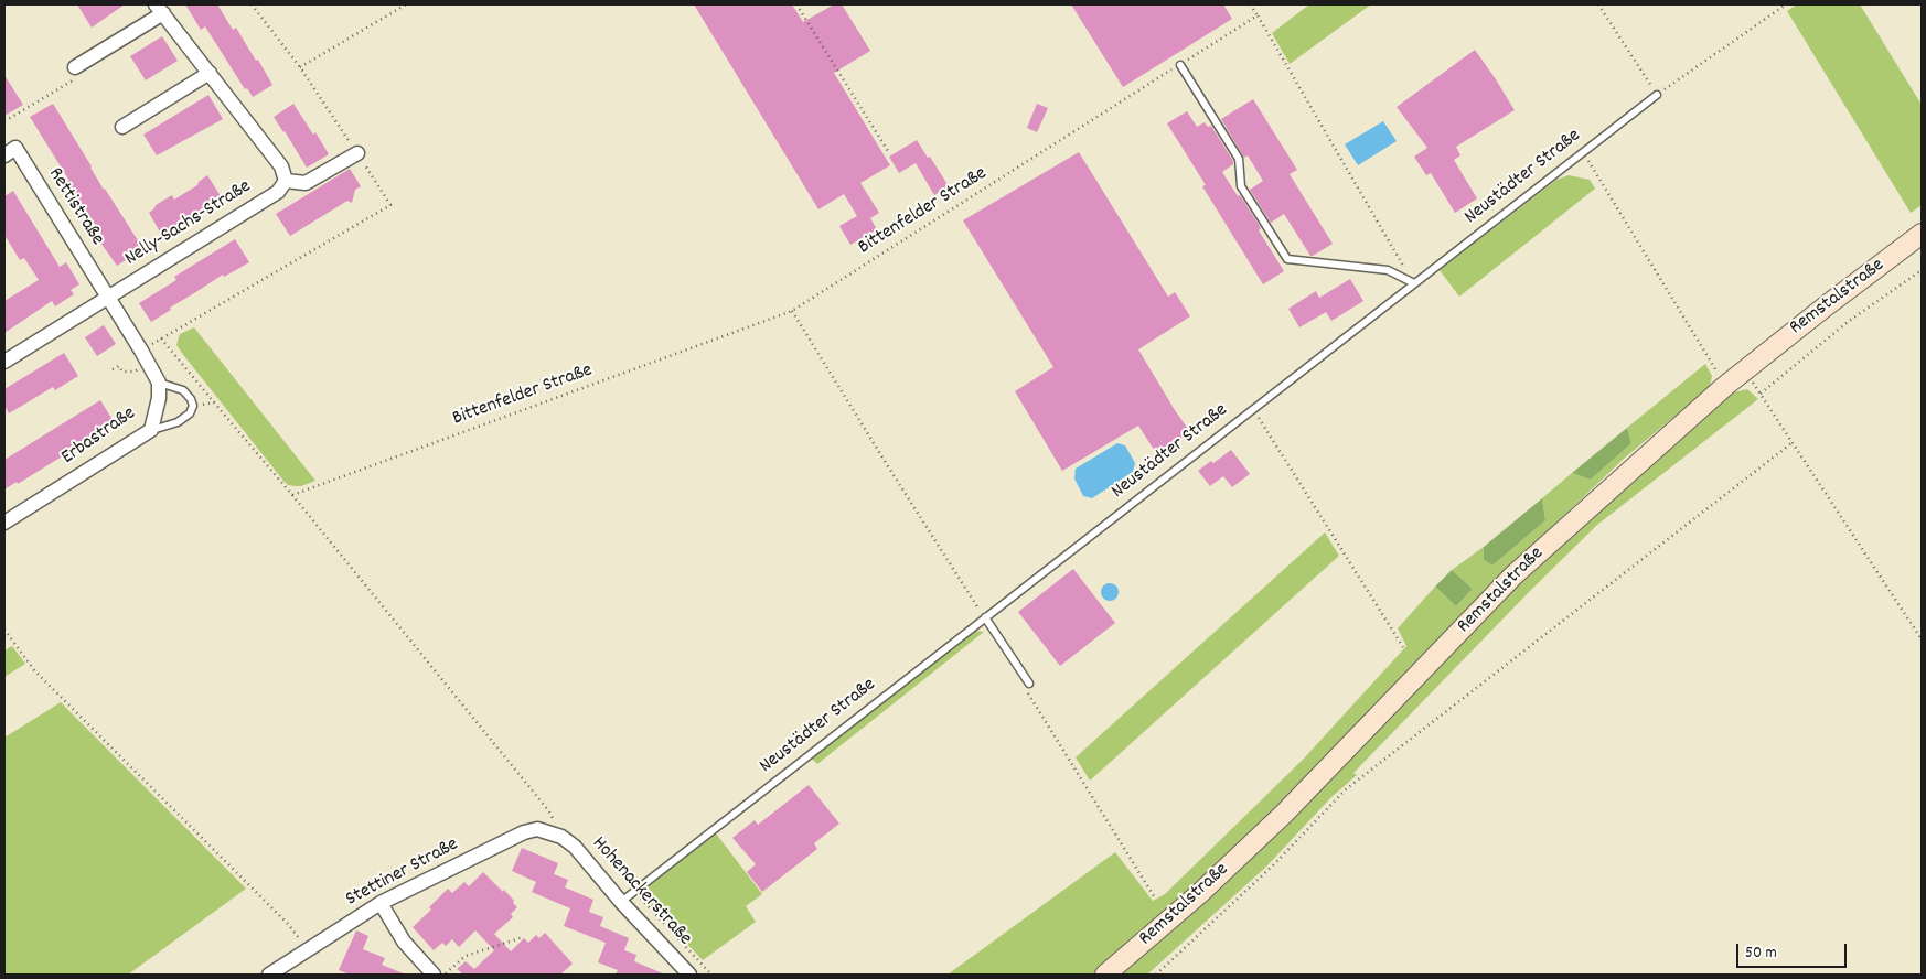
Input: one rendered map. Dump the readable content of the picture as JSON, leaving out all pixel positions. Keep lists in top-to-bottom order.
{
  "streets": {
    "street": [
      "Rettistraße",
      "Nelly-Sachs-Straße",
      "Remstalstraße",
      "Erbastraße",
      "Stettiner Straße",
      "Hohenackerstraße"
    ],
    "lane": ["Neustädter Straße"],
    "path": ["Bittenfelder Straße"]
  },
  "crossings": [
    ["Neustädter Straße", "Hohenackerstraße"],
    ["Rettistraße", "Nelly-Sachs-Straße"],
    ["Stettiner Straße", "Hohenackerstraße"]
  ],
  "scale_bar": "50 m"
}
